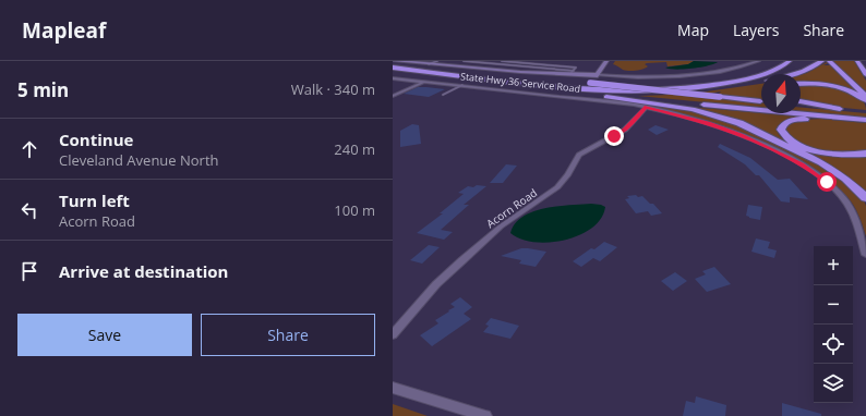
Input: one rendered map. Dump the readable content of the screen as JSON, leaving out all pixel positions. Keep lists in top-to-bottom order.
{
  "streets": {
    "street": ["State Hwy 36 Service Road", "Acorn Road"]
  },
  "crossings": [
    ["State Hwy 36 Service Road", "Acorn Road"]
  ],
  "north": "top",
  "page": {
    "header": "Mapleaf",
    "nav": ["Map", "Layers", "Share"],
    "heading": ["5 min", "Walk · 340 m"],
    "list": [
      ["Continue", "Cleveland Avenue North", "240 m"],
      ["Turn left", "Acorn Road", "100 m"],
      "Arrive at destination"
    ],
    "map_buttons": ["+", "−"],
    "buttons": ["Save", "Share"]
  }
}
